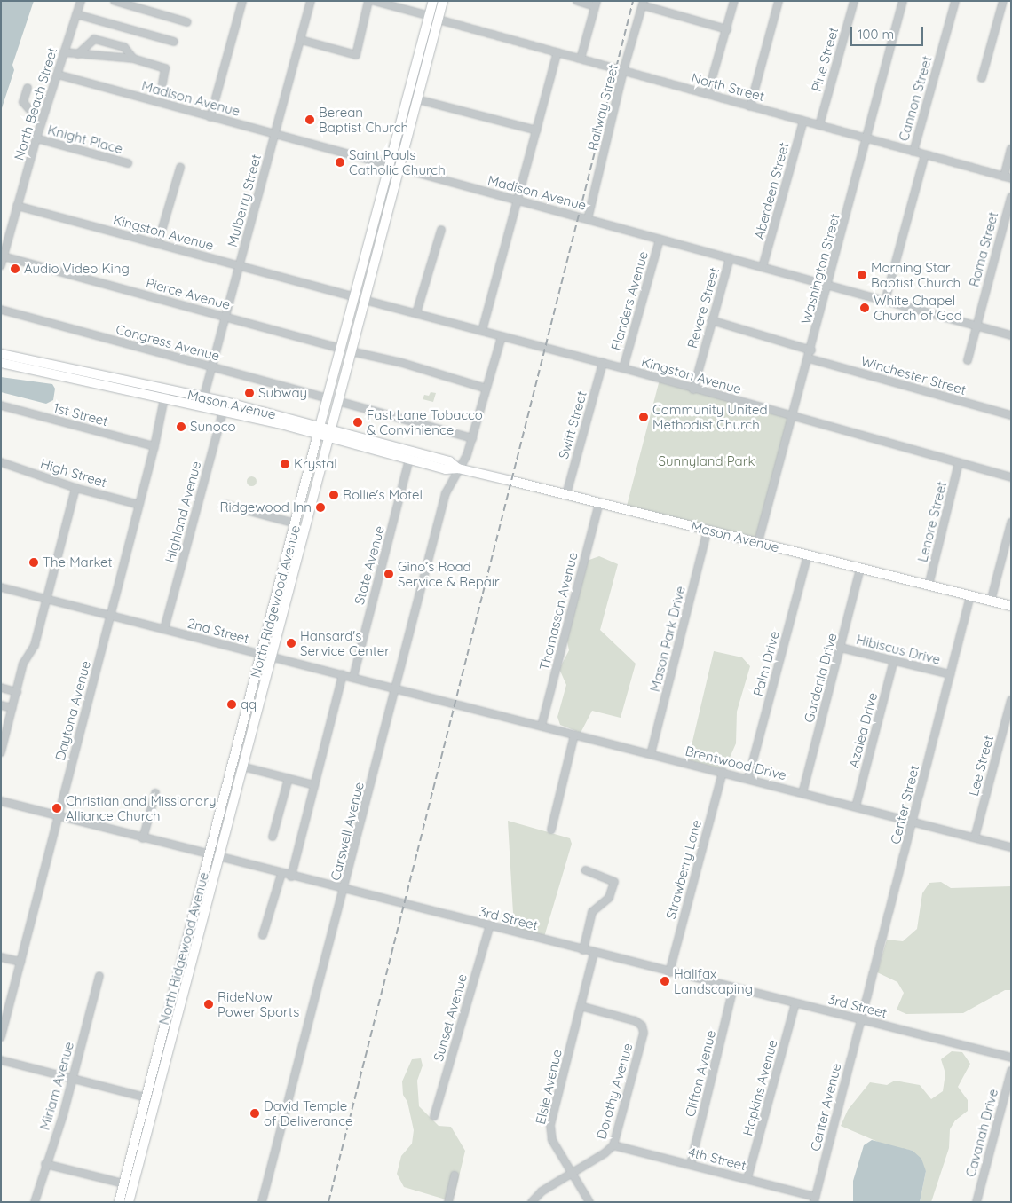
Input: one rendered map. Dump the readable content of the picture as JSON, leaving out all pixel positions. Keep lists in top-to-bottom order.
{
  "streets": {
    "main road": ["Mason Avenue", "North Ridgewood Avenue"],
    "street": [
      "Pine Street",
      "North Street",
      "Madison Avenue",
      "Cannon Street",
      "North Beach Street",
      "Railway Street",
      "Knight Place",
      "Aberdeen Street",
      "Mulberry Street",
      "Kingston Avenue",
      "Roma Street",
      "Washington Street",
      "Pierce Avenue",
      "Flanders Avenue",
      "Revere Street",
      "Congress Avenue",
      "Winchester Street",
      "1st Street",
      "Swift Street",
      "High Street",
      "Highland Avenue",
      "Lenore Street",
      "State Avenue",
      "Thomasson Avenue",
      "2nd Street",
      "Mason Park Drive",
      "Hibiscus Drive",
      "Palm Drive",
      "Gardenia Drive",
      "Daytona Avenue",
      "Azalea Drive",
      "Brentwood Drive",
      "Lee Street",
      "Center Street",
      "Carswell Avenue",
      "Strawberry Lane",
      "3rd Street",
      "Sunset Avenue",
      "Clifton Avenue",
      "Miriam Avenue",
      "Elsie Avenue",
      "Hopkins Avenue",
      "Dorothy Avenue",
      "Center Avenue",
      "Cavanah Drive",
      "4th Street"
    ]
  },
  "crossings": [
    ["Pine Street", "North Street"],
    ["North Street", "Cannon Street"],
    ["North Street", "Railway Street"],
    ["North Street", "Aberdeen Street"],
    ["North Street", "Washington Street"],
    ["North Street", "North Ridgewood Avenue"],
    ["Madison Avenue", "Cannon Street"],
    ["Madison Avenue", "North Beach Street"],
    ["Madison Avenue", "Railway Street"],
    ["Madison Avenue", "Aberdeen Street"],
    ["Madison Avenue", "Mulberry Street"],
    ["Madison Avenue", "Roma Street"],
    ["Madison Avenue", "Washington Street"],
    ["Madison Avenue", "Flanders Avenue"],
    ["Madison Avenue", "Revere Street"],
    ["Madison Avenue", "North Ridgewood Avenue"],
    ["North Beach Street", "Knight Place"],
    ["North Beach Street", "Kingston Avenue"],
    ["North Beach Street", "Pierce Avenue"],
    ["Mulberry Street", "Kingston Avenue"],
    ["Mulberry Street", "Pierce Avenue"],
    ["Mulberry Street", "Congress Avenue"],
    ["Mulberry Street", "Mason Avenue"],
    ["Kingston Avenue", "Washington Street"],
    ["Kingston Avenue", "Flanders Avenue"],
    ["Kingston Avenue", "Revere Street"],
    ["Kingston Avenue", "Swift Street"],
    ["Kingston Avenue", "Lenore Street"],
    ["Kingston Avenue", "North Ridgewood Avenue"],
    ["Kingston Avenue", "Carswell Avenue"],
    ["Washington Street", "Winchester Street"],
    ["Washington Street", "Mason Avenue"],
    ["Pierce Avenue", "North Ridgewood Avenue"],
    ["Congress Avenue", "North Ridgewood Avenue"],
    ["Mason Avenue", "Swift Street"],
    ["Mason Avenue", "Highland Avenue"],
    ["Mason Avenue", "Lenore Street"],
    ["Mason Avenue", "State Avenue"],
    ["Mason Avenue", "North Ridgewood Avenue"],
    ["Mason Avenue", "Thomasson Avenue"],
    ["Mason Avenue", "Mason Park Drive"],
    ["Mason Avenue", "Palm Drive"],
    ["Mason Avenue", "Gardenia Drive"],
    ["Mason Avenue", "Daytona Avenue"],
    ["Mason Avenue", "Center Street"],
    ["Mason Avenue", "Carswell Avenue"],
    ["1st Street", "Daytona Avenue"],
    ["High Street", "Daytona Avenue"],
    ["Highland Avenue", "2nd Street"],
    ["State Avenue", "2nd Street"],
    ["North Ridgewood Avenue", "2nd Street"],
    ["North Ridgewood Avenue", "3rd Street"],
    ["Thomasson Avenue", "Brentwood Drive"],
    ["2nd Street", "Daytona Avenue"],
    ["2nd Street", "Brentwood Drive"],
    ["2nd Street", "Carswell Avenue"],
    ["Mason Park Drive", "Brentwood Drive"],
    ["Hibiscus Drive", "Gardenia Drive"],
    ["Hibiscus Drive", "Azalea Drive"],
    ["Hibiscus Drive", "Center Street"],
    ["Palm Drive", "Brentwood Drive"],
    ["Gardenia Drive", "Brentwood Drive"],
    ["Daytona Avenue", "3rd Street"],
    ["Azalea Drive", "Brentwood Drive"],
    ["Brentwood Drive", "Lee Street"],
    ["Brentwood Drive", "Center Street"],
    ["Brentwood Drive", "Strawberry Lane"],
    ["Center Street", "3rd Street"],
    ["Center Street", "Center Avenue"],
    ["Carswell Avenue", "3rd Street"],
    ["Strawberry Lane", "3rd Street"],
    ["3rd Street", "Sunset Avenue"],
    ["3rd Street", "Clifton Avenue"],
    ["3rd Street", "Elsie Avenue"],
    ["3rd Street", "Hopkins Avenue"],
    ["3rd Street", "Center Avenue"],
    ["Clifton Avenue", "4th Street"],
    ["Elsie Avenue", "Dorothy Avenue"],
    ["Hopkins Avenue", "4th Street"],
    ["Dorothy Avenue", "4th Street"],
    ["Center Avenue", "4th Street"]
  ],
  "parks": ["Sunnyland Park"],
  "places": [
    "Berean Baptist Church",
    "Saint Pauls Catholic Church",
    "Audio Video King",
    "Morning Star Baptist Church",
    "White Chapel Church of God",
    "Subway",
    "Community United Methodist Church",
    "Fast Lane Tobacco & Convinience",
    "Sunoco",
    "Krystal",
    "Rollie's Motel",
    "Ridgewood Inn",
    "The Market",
    "Gino’s Road Service & Repair",
    "Hansard's Service Center",
    "qq",
    "Christian and Missionary Alliance Church",
    "Halifax Landscaping",
    "RideNow Power Sports",
    "David Temple of Deliverance"
  ],
  "scale_bar": "100 m"
}
